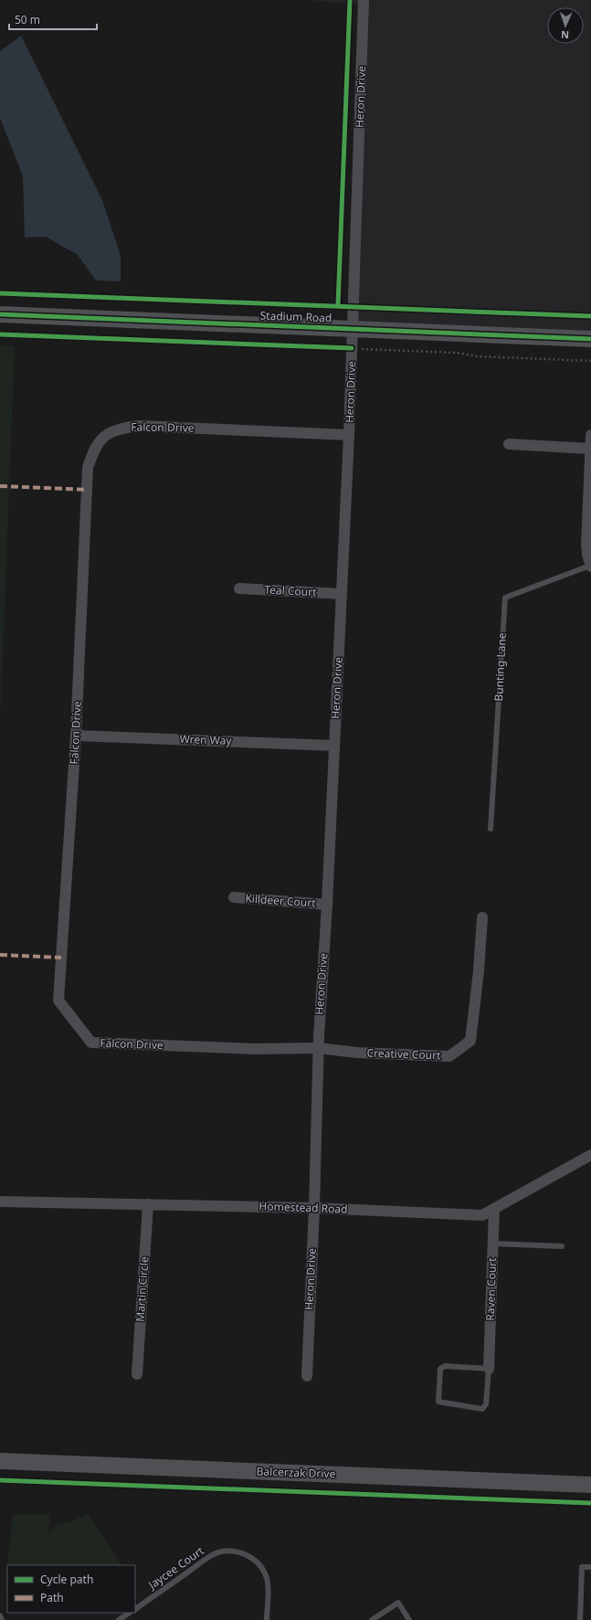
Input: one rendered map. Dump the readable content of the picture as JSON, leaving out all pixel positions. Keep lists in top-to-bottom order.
{
  "streets": {
    "street": [
      "Heron Drive",
      "Stadium Road",
      "Falcon Drive",
      "Teal Court",
      "Bunting Lane",
      "Wren Way",
      "Killdeer Court",
      "Creative Court",
      "Homestead Road",
      "Martin Circle",
      "Raven Court",
      "Balcerzak Drive"
    ],
    "lane": ["Jaycee Court"]
  },
  "crossings": [
    ["Heron Drive", "Stadium Road"],
    ["Heron Drive", "Falcon Drive"],
    ["Heron Drive", "Teal Court"],
    ["Heron Drive", "Wren Way"],
    ["Heron Drive", "Killdeer Court"],
    ["Heron Drive", "Creative Court"],
    ["Heron Drive", "Homestead Road"],
    ["Falcon Drive", "Wren Way"],
    ["Falcon Drive", "Creative Court"],
    ["Homestead Road", "Martin Circle"],
    ["Homestead Road", "Raven Court"]
  ],
  "legend": ["Cycle path", "Path"],
  "scale_bar": "50 m",
  "north": "bottom"
}
